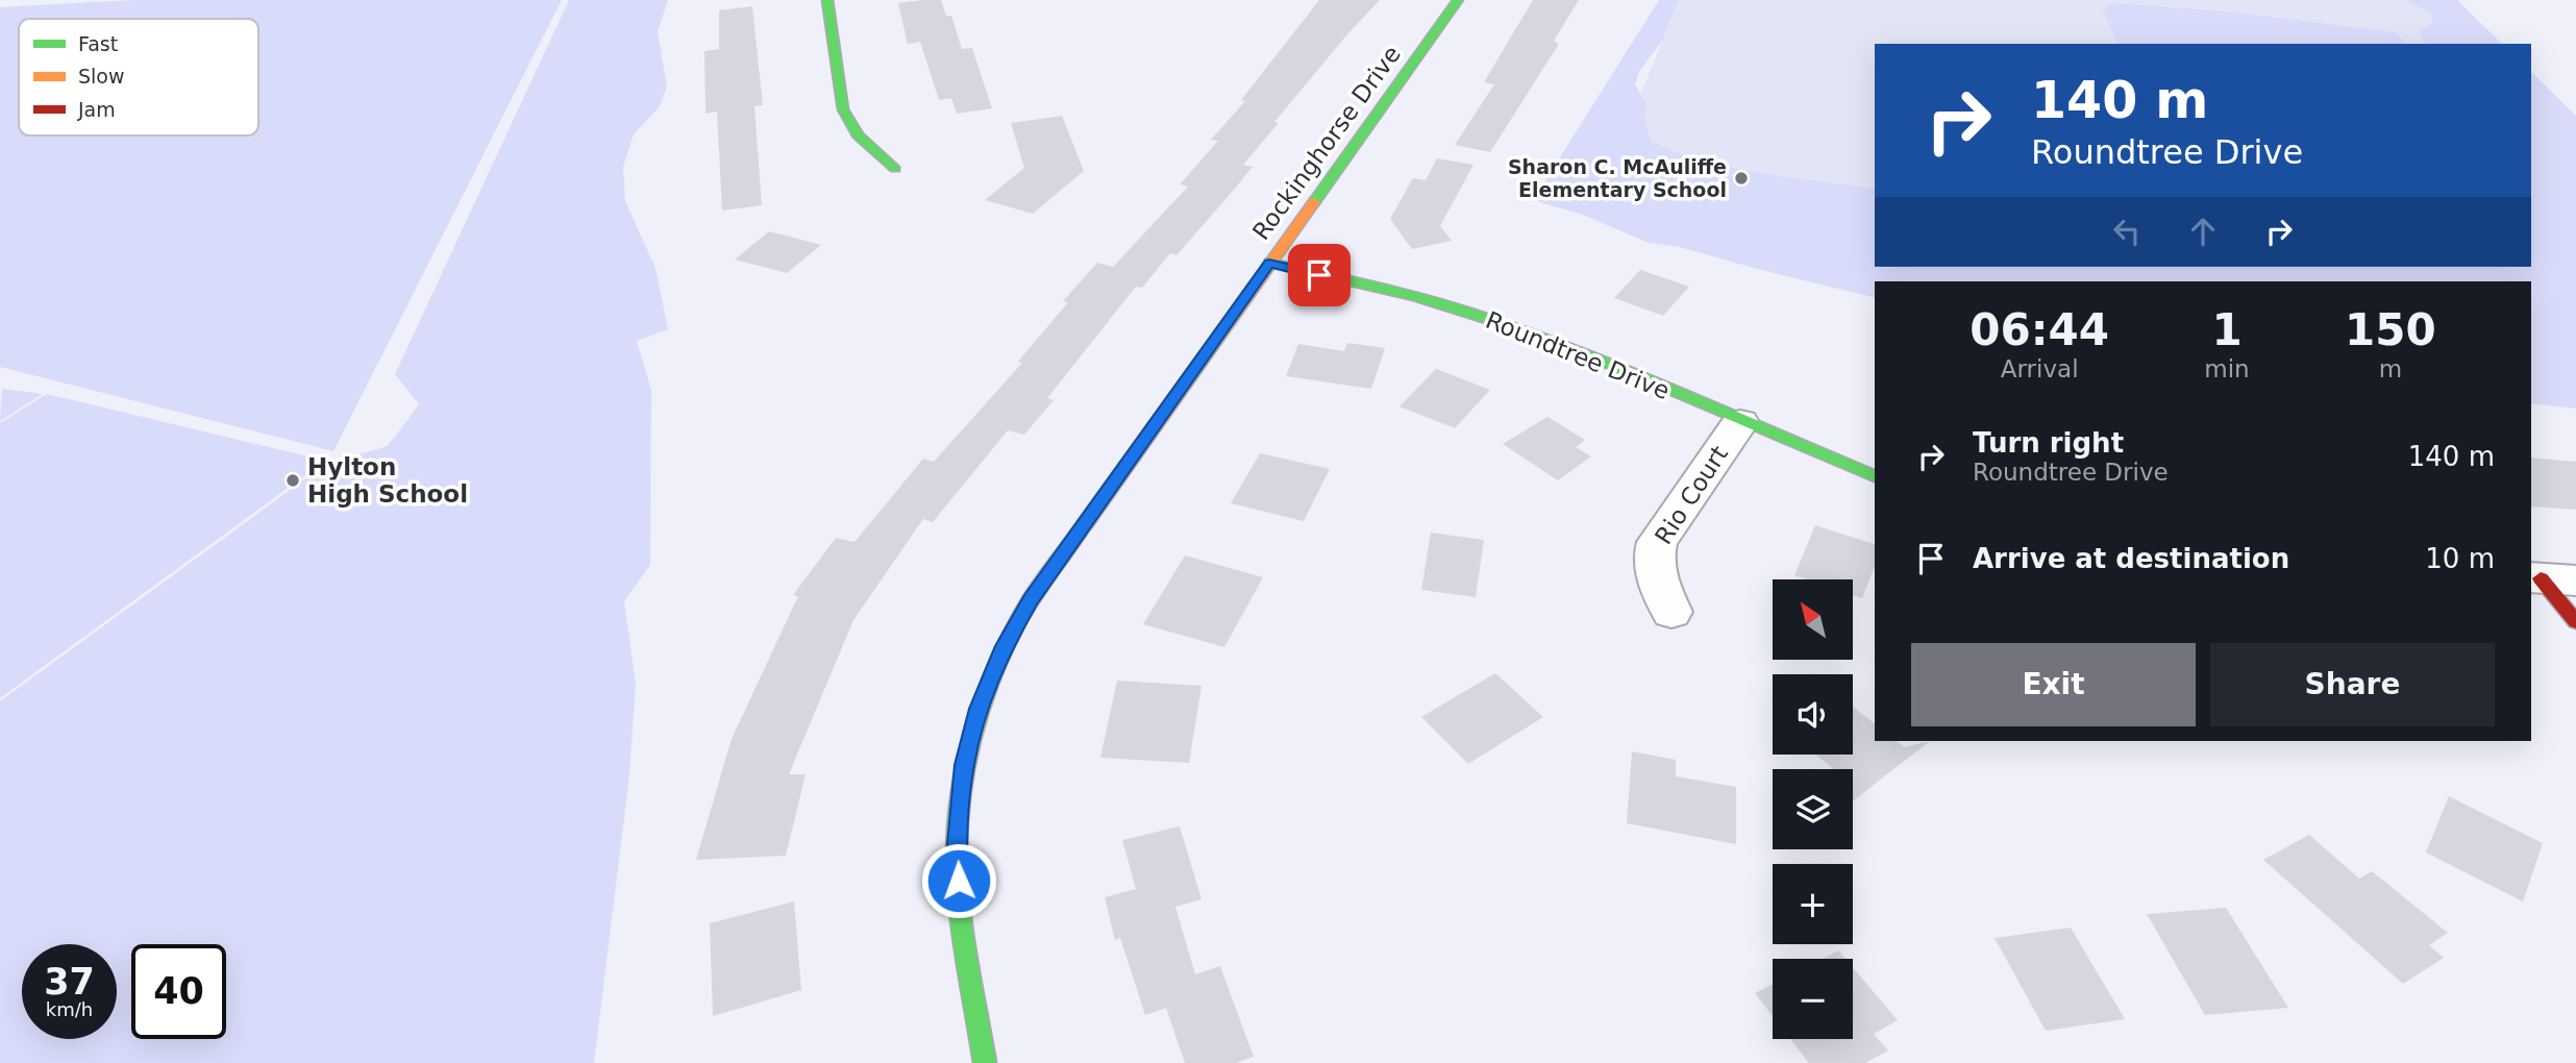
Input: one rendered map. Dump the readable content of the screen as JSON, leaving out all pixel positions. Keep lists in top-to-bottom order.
{
  "streets": {
    "street": ["Rockinghorse Drive", "Roundtree Drive", "Rio Court"]
  },
  "crossings": [
    ["Rockinghorse Drive", "Roundtree Drive"],
    ["Roundtree Drive", "Rio Court"]
  ],
  "places": ["Sharon C. McAuliffe Elementary School", "Hylton High School"],
  "legend": ["Fast", "Slow", "Jam"],
  "north": "top left",
  "page": {
    "turn": ["140 m", "Roundtree Drive"],
    "eta": [
      "06:44",
      "Arrival",
      "1",
      "min",
      "150",
      "m"
    ],
    "list": [
      {
        "name": "Turn right",
        "note": "Roundtree Drive",
        "value": "140 m"
      },
      {
        "name": "Arrive at destination",
        "value": "10 m"
      }
    ],
    "map_buttons": ["+", "−"],
    "buttons": ["Exit", "Share"],
    "speed": "37 km/h",
    "limit": "40"
  }
}
